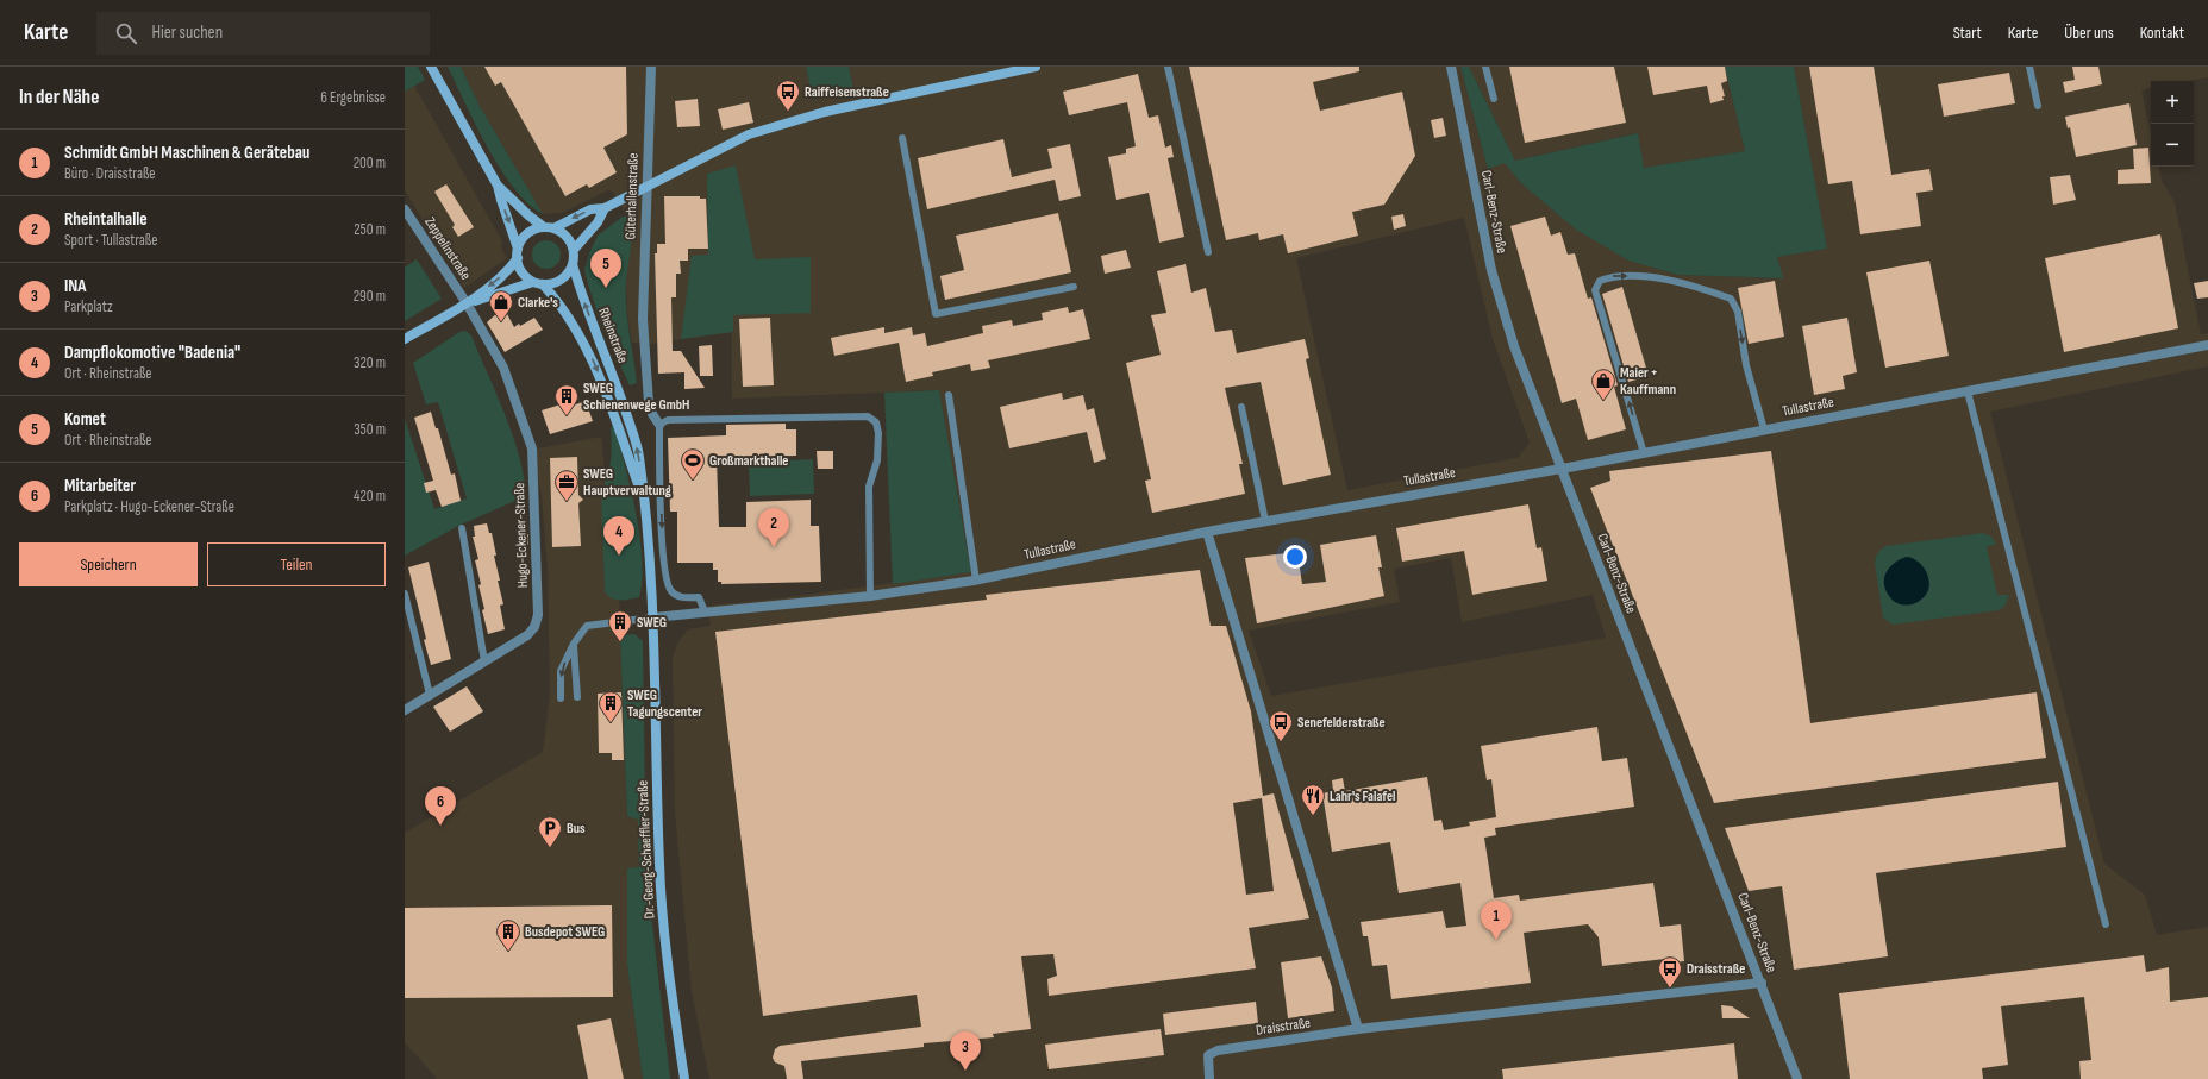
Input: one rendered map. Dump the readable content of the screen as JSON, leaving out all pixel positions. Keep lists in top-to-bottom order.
{
  "streets": {
    "main road": ["Rheinstraße", "Dr.-Georg-Schaeffler-Straße"],
    "street": [
      "Güterhallenstraße",
      "Carl-Benz-Straße",
      "Zeppelinstraße",
      "Tullastraße",
      "Hugo-Eckener-Straße",
      "Draisstraße"
    ]
  },
  "crossings": [
    ["Güterhallenstraße", "Tullastraße"],
    ["Carl-Benz-Straße", "Tullastraße"],
    ["Carl-Benz-Straße", "Draisstraße"],
    ["Zeppelinstraße", "Hugo-Eckener-Straße"],
    ["Rheinstraße", "Tullastraße"],
    ["Rheinstraße", "Dr.-Georg-Schaeffler-Straße"],
    ["Tullastraße", "Dr.-Georg-Schaeffler-Straße"]
  ],
  "places": {
    "bus stop": ["Raiffeisenstraße", "Senefelderstraße", "Draisstraße"],
    "shop": ["Clarke's", "Maier + Kauffmann"],
    "building": [
      "SWEG Schienenwege GmbH",
      "SWEG",
      "SWEG Tagungscenter",
      "Busdepot SWEG"
    ],
    "sports": ["Großmarkthalle"],
    "office": ["SWEG Hauptverwaltung"],
    "restaurant": ["Lahr's Falafel"],
    "parking": ["Bus"]
  },
  "page": {
    "header": "Karte",
    "search": "Hier suchen",
    "nav": [
      "Start",
      "Karte",
      "Über uns",
      "Kontakt"
    ],
    "heading": ["In der Nähe", "6 Ergebnisse"],
    "map_buttons": ["+", "−"],
    "list": [
      {
        "mark": "1",
        "name": "Schmidt GmbH Maschinen & Gerätebau",
        "note": "Büro · Draisstraße",
        "value": "200 m"
      },
      {
        "mark": "2",
        "name": "Rheintalhalle",
        "note": "Sport · Tullastraße",
        "value": "250 m"
      },
      {
        "mark": "3",
        "name": "INA",
        "note": "Parkplatz",
        "value": "290 m"
      },
      {
        "mark": "4",
        "name": "Dampflokomotive \"Badenia\"",
        "note": "Ort · Rheinstraße",
        "value": "320 m"
      },
      {
        "mark": "5",
        "name": "Komet",
        "note": "Ort · Rheinstraße",
        "value": "350 m"
      },
      {
        "mark": "6",
        "name": "Mitarbeiter",
        "note": "Parkplatz · Hugo-Eckener-Straße",
        "value": "420 m"
      }
    ],
    "pins": [
      "5",
      "2",
      "4",
      "6",
      "1",
      "3"
    ],
    "buttons": ["Speichern", "Teilen"]
  }
}
